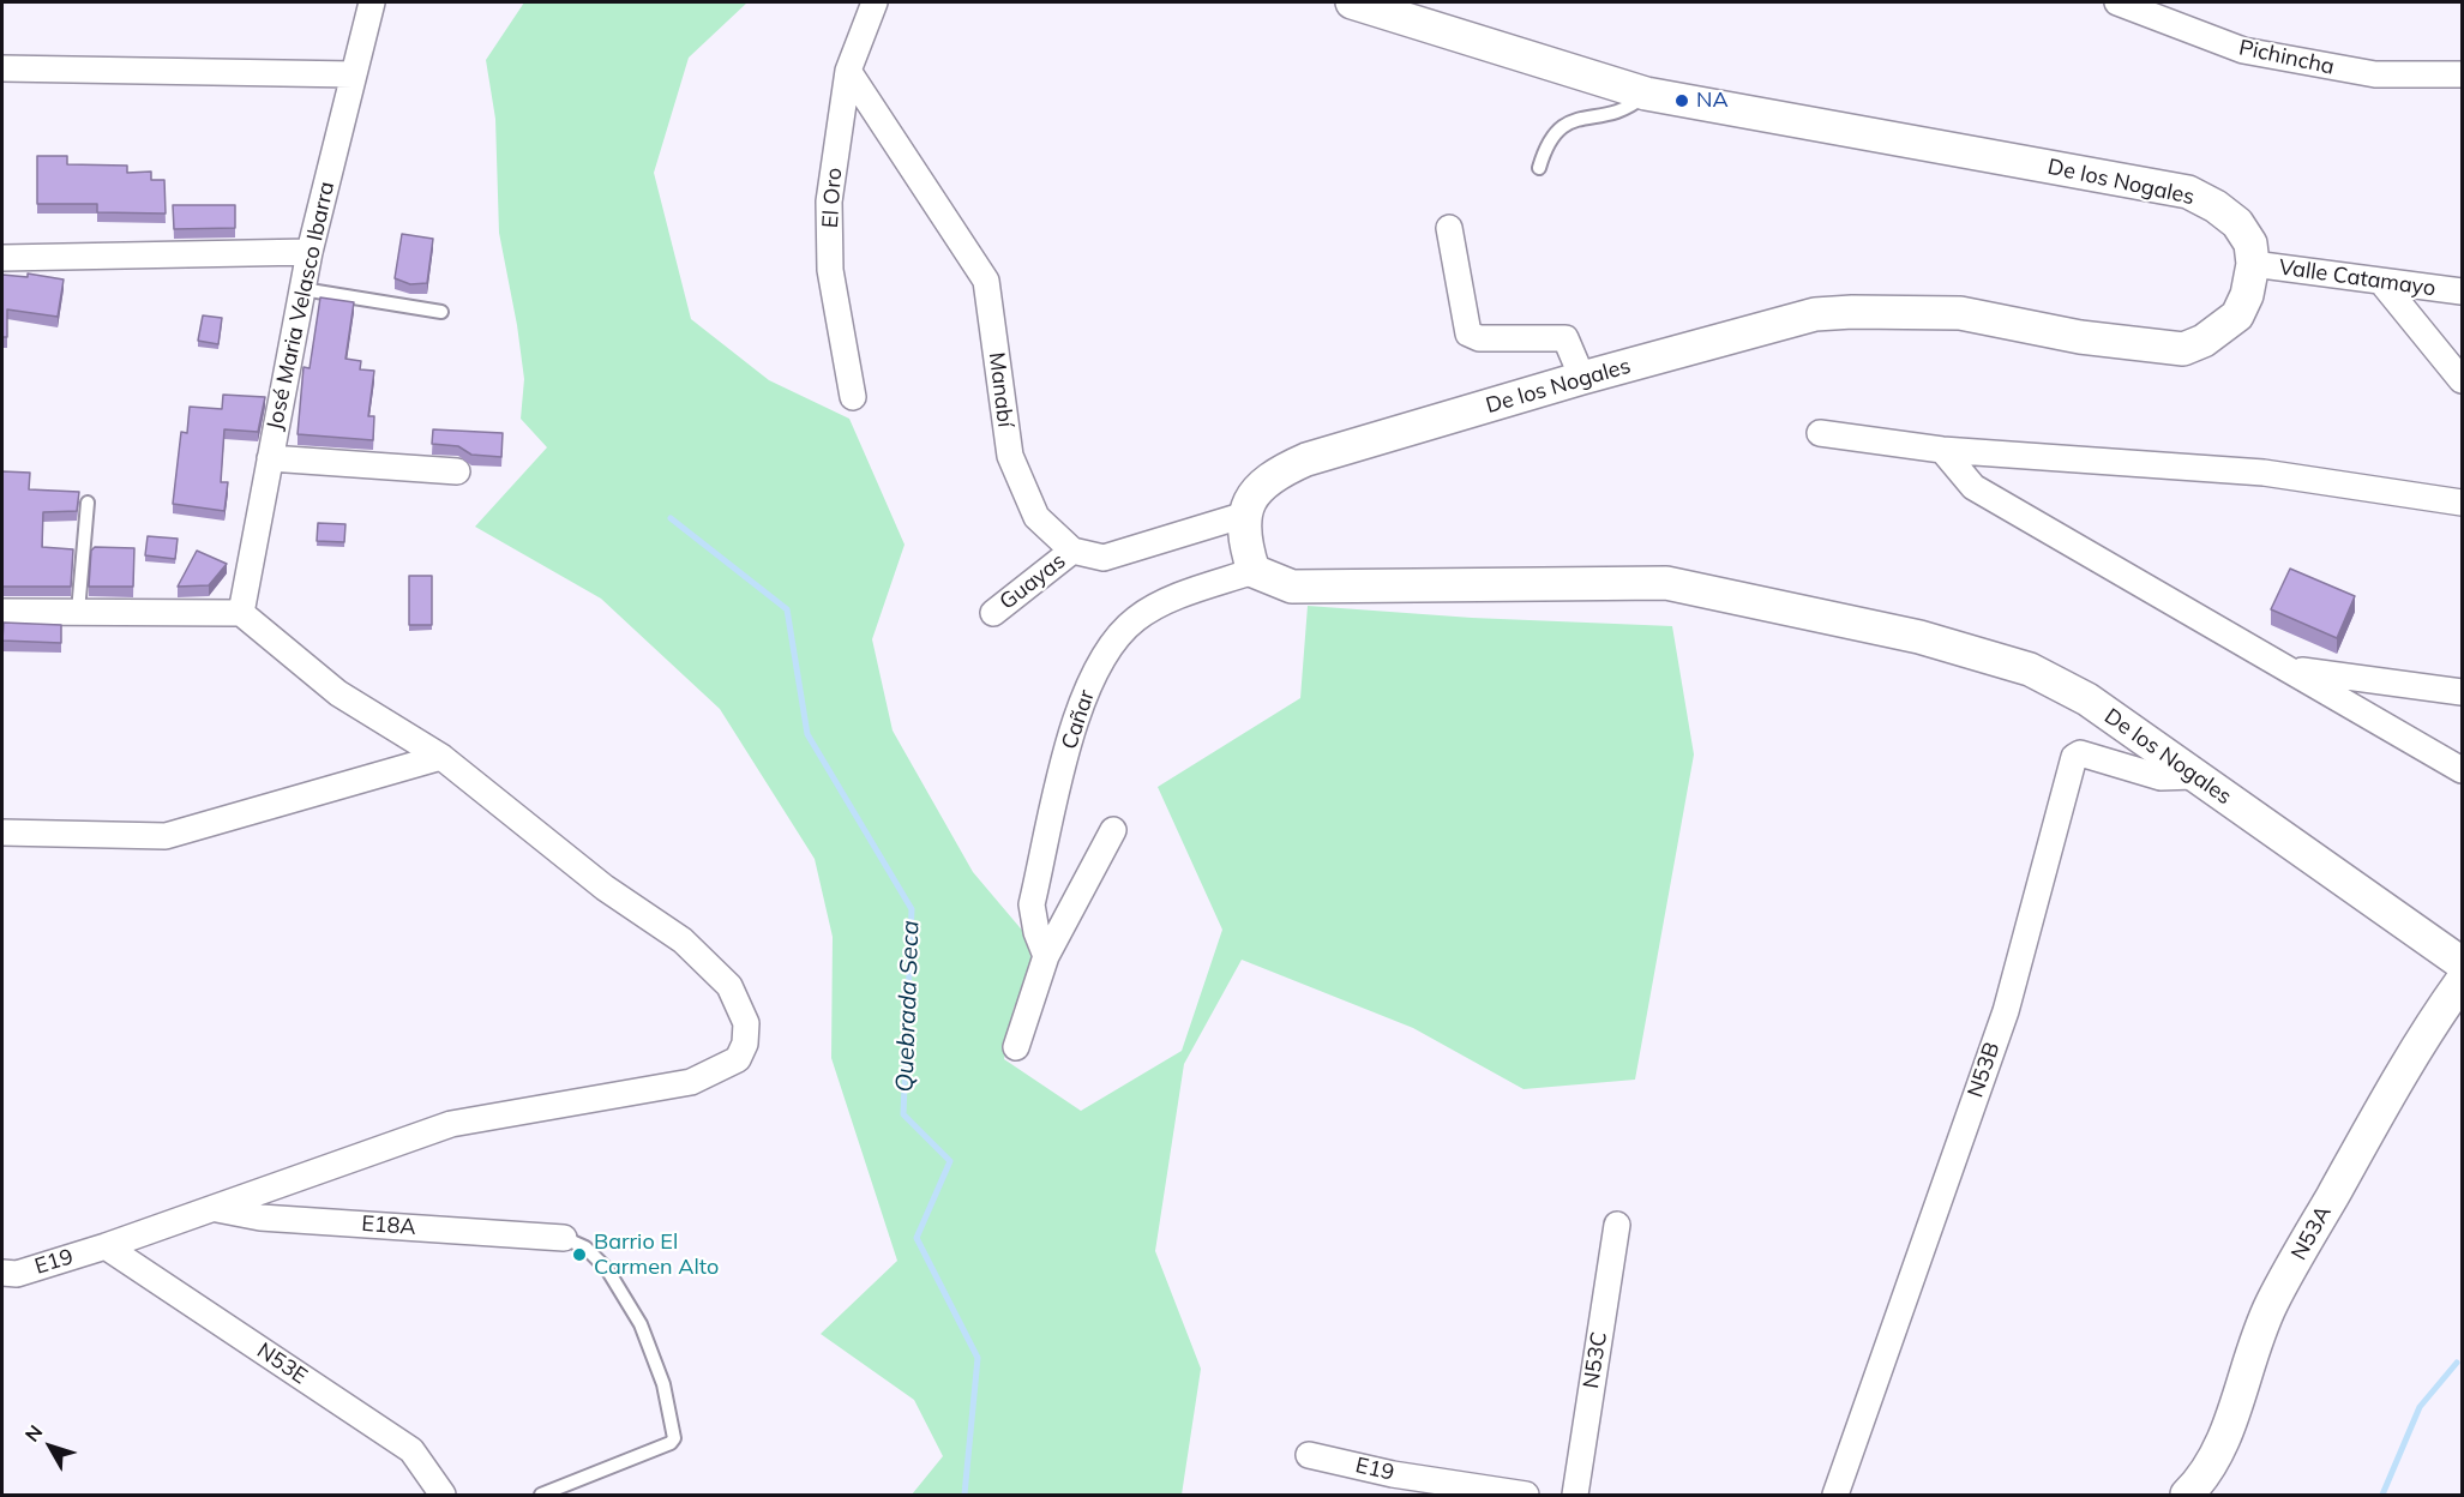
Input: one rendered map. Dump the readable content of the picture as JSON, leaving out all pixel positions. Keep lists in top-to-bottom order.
{
  "streets": {
    "street": [
      "Pichincha",
      "De los Nogales",
      "El Oro",
      "Valle Catamayo",
      "José Maria Velasco Ibarra",
      "Manabí",
      "Guayas",
      "Cañar",
      "N53B",
      "E18A",
      "N53A",
      "E19",
      "N53C",
      "N53E"
    ]
  },
  "crossings": [
    ["De los Nogales", "Valle Catamayo"],
    ["De los Nogales", "Cañar"],
    ["De los Nogales", "N53B"],
    ["El Oro", "Manabí"],
    ["Manabí", "Guayas"],
    ["E18A", "E19"],
    ["E19", "N53E"]
  ],
  "water": ["Quebrada Seca"],
  "places": ["NA", "Barrio El Carmen Alto"],
  "north": "top left"
}
